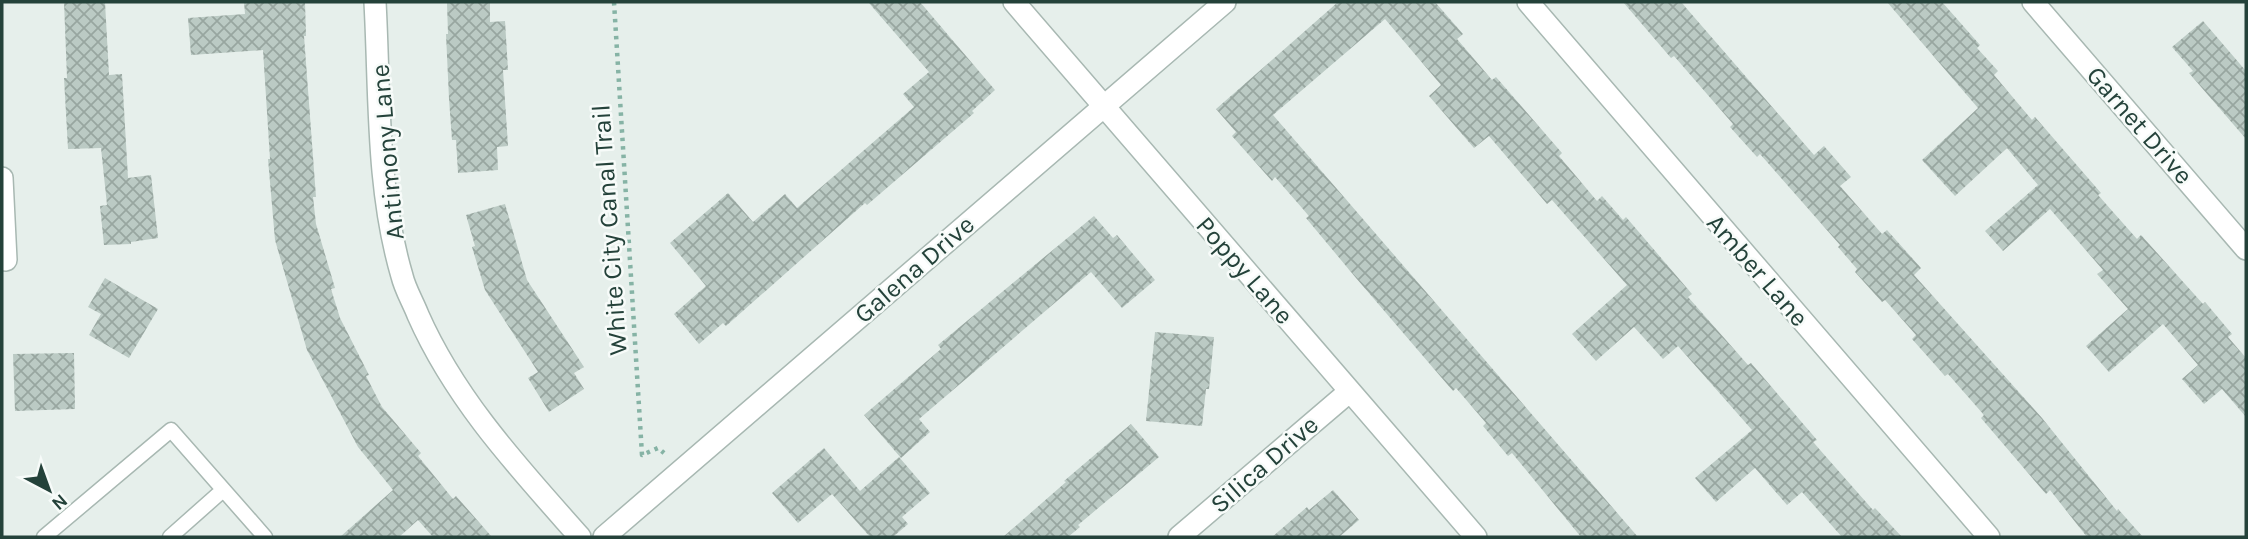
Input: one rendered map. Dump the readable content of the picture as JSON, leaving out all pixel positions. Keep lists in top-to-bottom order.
{
  "streets": {
    "street": [
      "Garnet Drive",
      "Antimony Lane",
      "Galena Drive",
      "Poppy Lane",
      "Amber Lane",
      "Silica Drive"
    ],
    "path": ["White City Canal Trail"]
  },
  "crossings": [
    ["Galena Drive", "Poppy Lane"],
    ["Poppy Lane", "Silica Drive"]
  ],
  "north": "bottom right"
}
